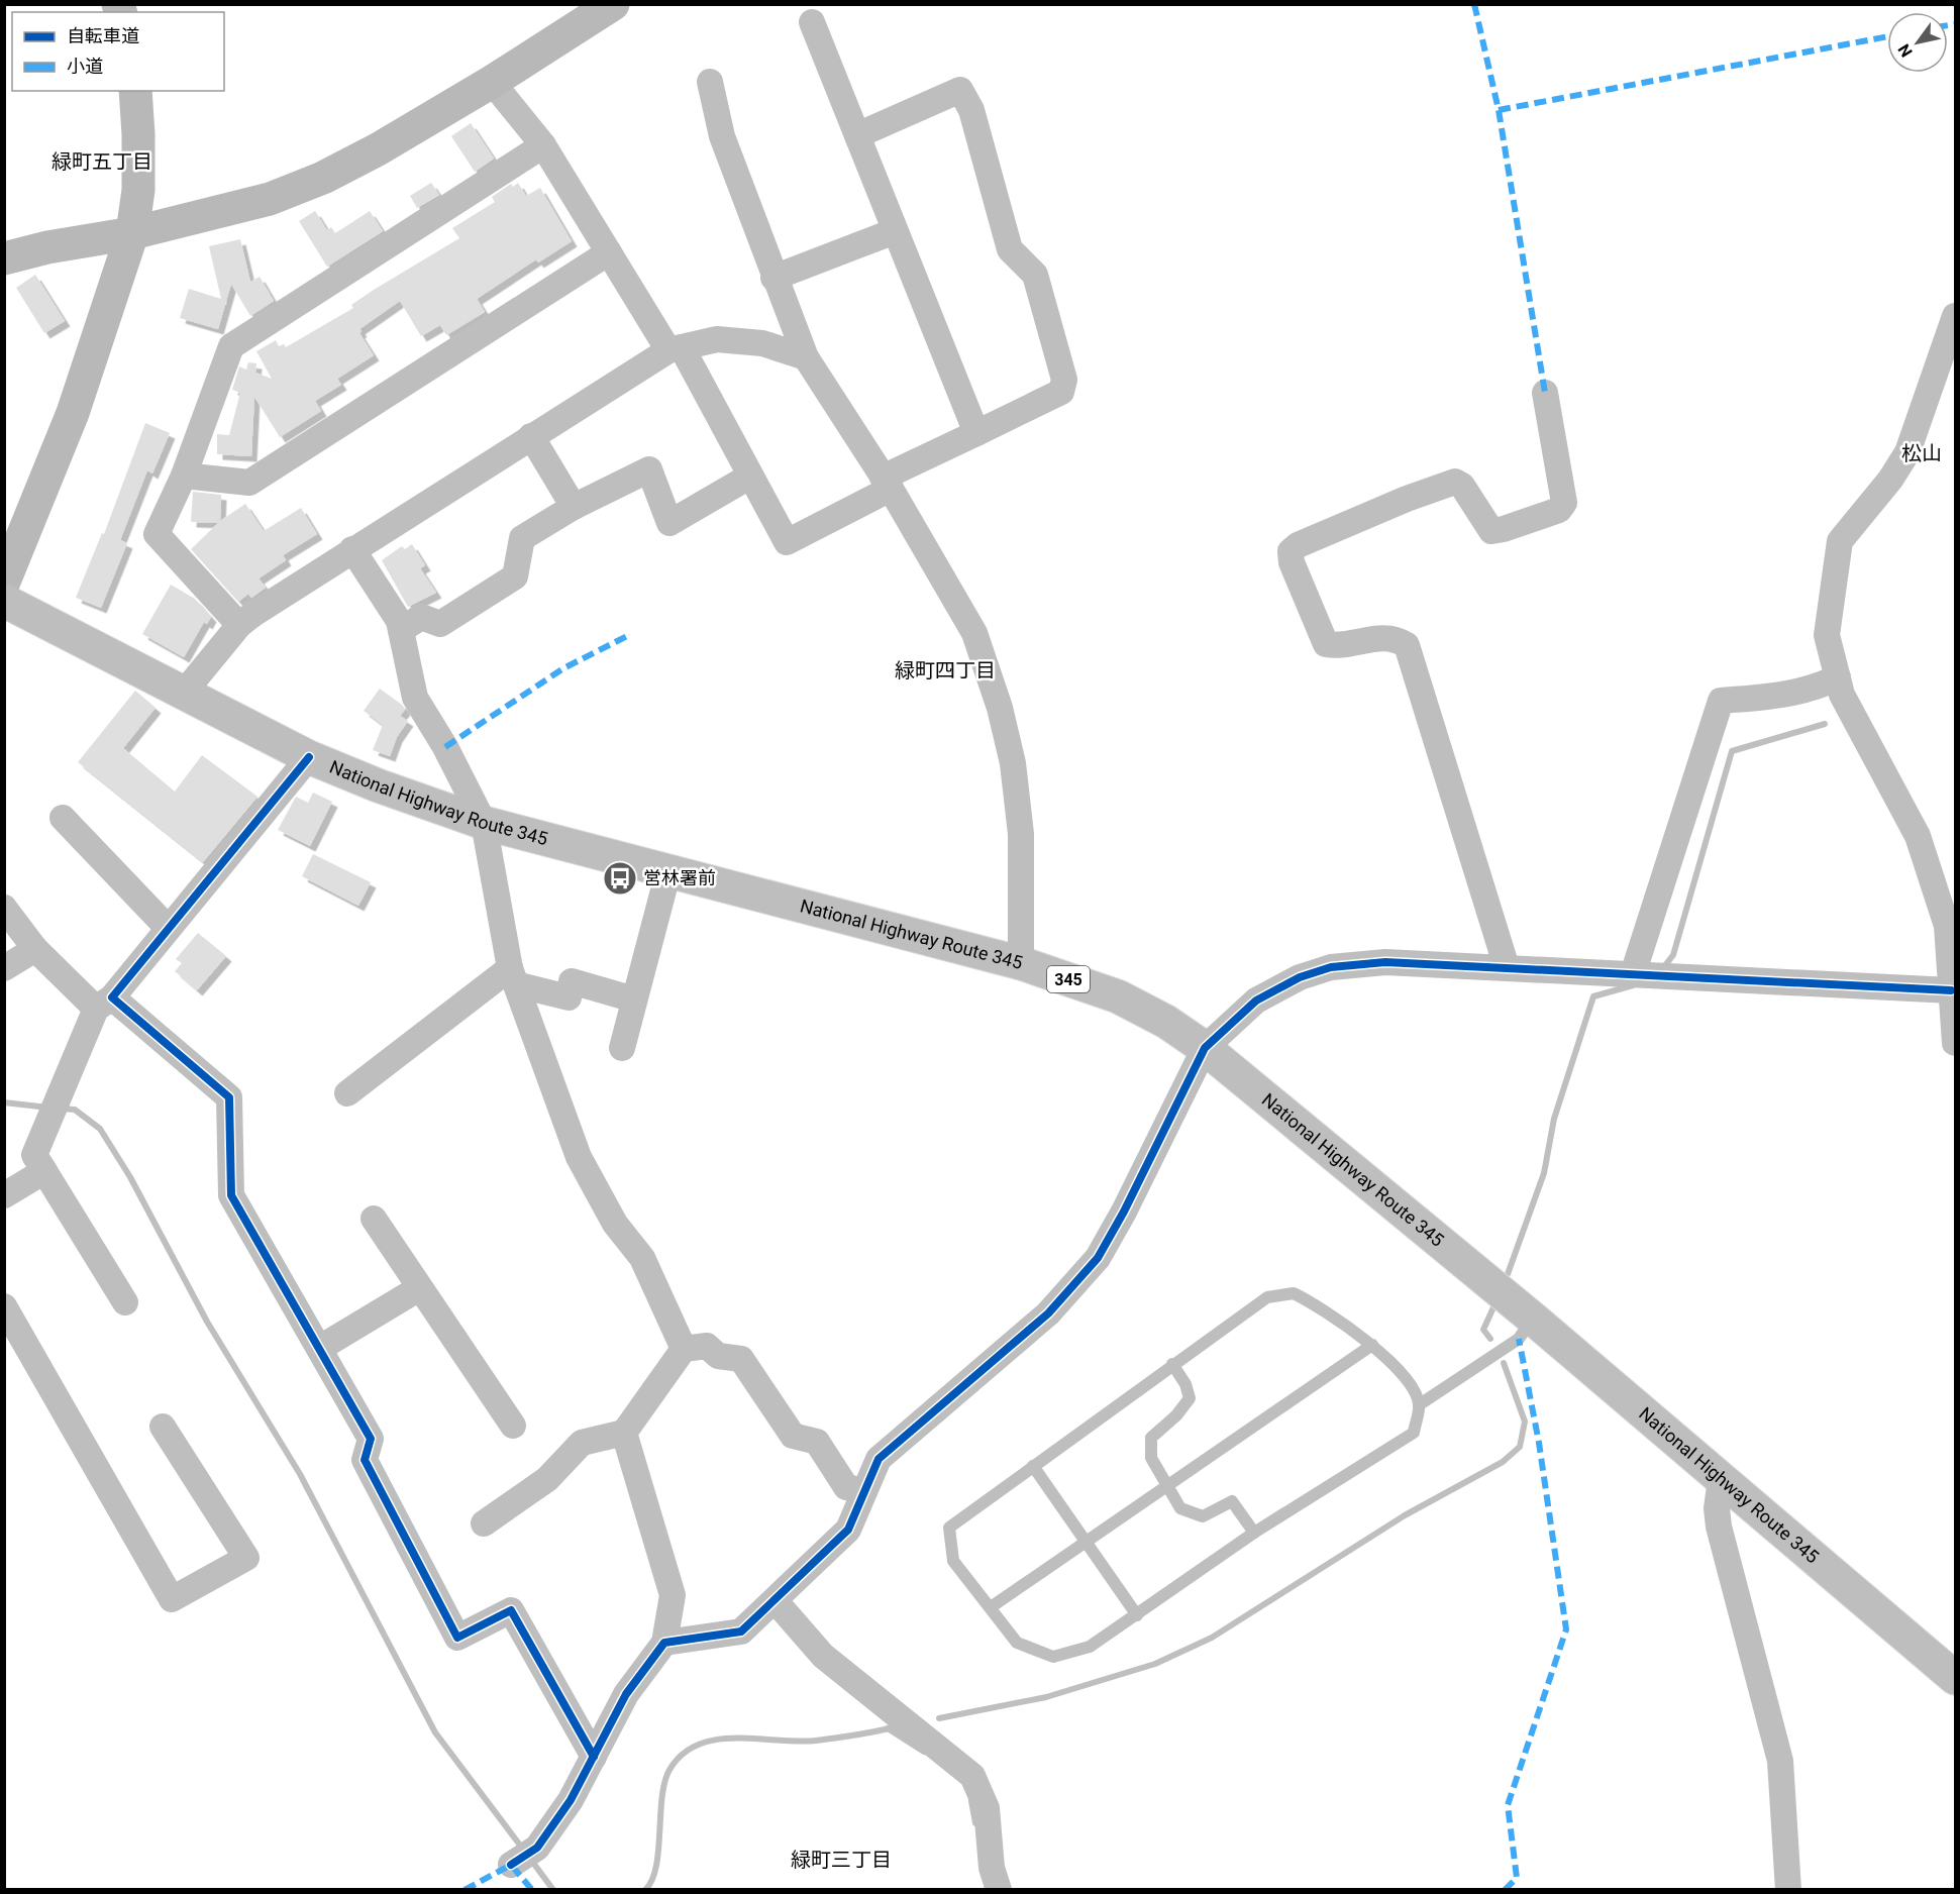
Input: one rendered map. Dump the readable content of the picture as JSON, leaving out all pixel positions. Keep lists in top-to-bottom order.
{
  "streets": {
    "highway": ["National Highway Route 345", "345"]
  },
  "districts": [
    "緑町五丁目",
    "松山",
    "緑町四丁目",
    "緑町三丁目"
  ],
  "places": {
    "bus stop": ["営林署前"]
  },
  "legend": ["自転車道", "小道"],
  "north": "bottom left"
}
